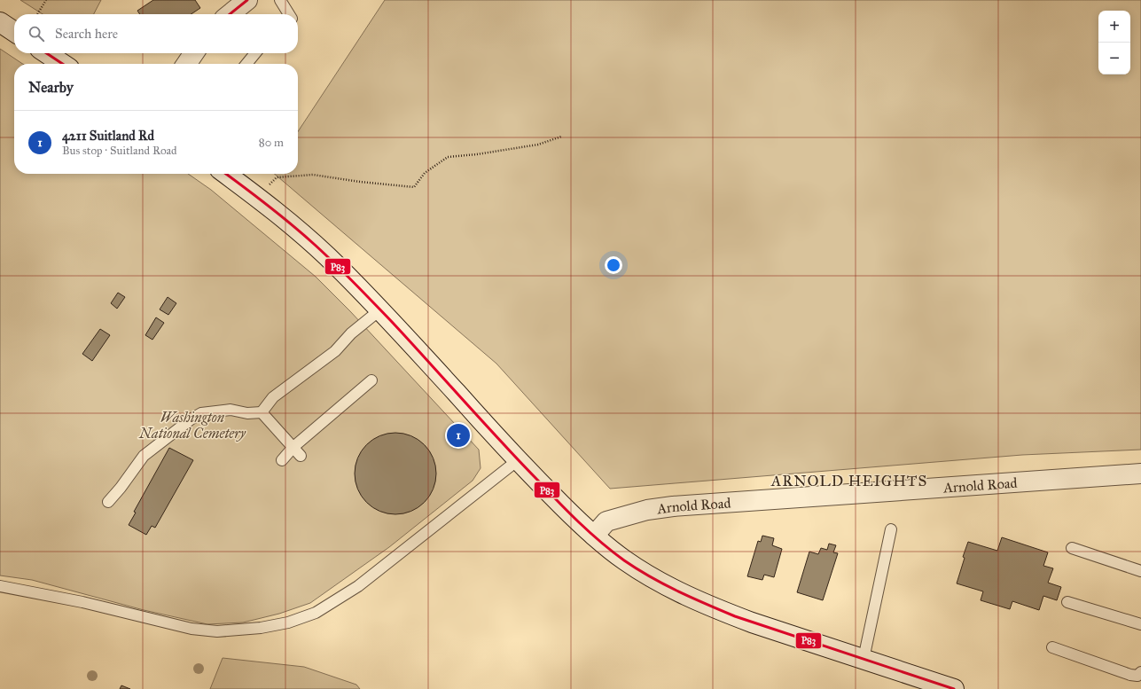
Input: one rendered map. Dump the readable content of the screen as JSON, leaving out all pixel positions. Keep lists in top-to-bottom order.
{
  "streets": {
    "main road": ["Arnold Road"]
  },
  "districts": ["ARNOLD HEIGHTS"],
  "parks": ["Washington National Cemetery"],
  "lines": ["transit line P83"],
  "page": {
    "map_buttons": ["+", "−"],
    "search": "Search here",
    "heading": "Nearby",
    "list": [
      {
        "mark": "1",
        "name": "4211 Suitland Rd",
        "note": "Bus stop · Suitland Road",
        "value": "80 m"
      }
    ],
    "pins": "1"
  }
}
